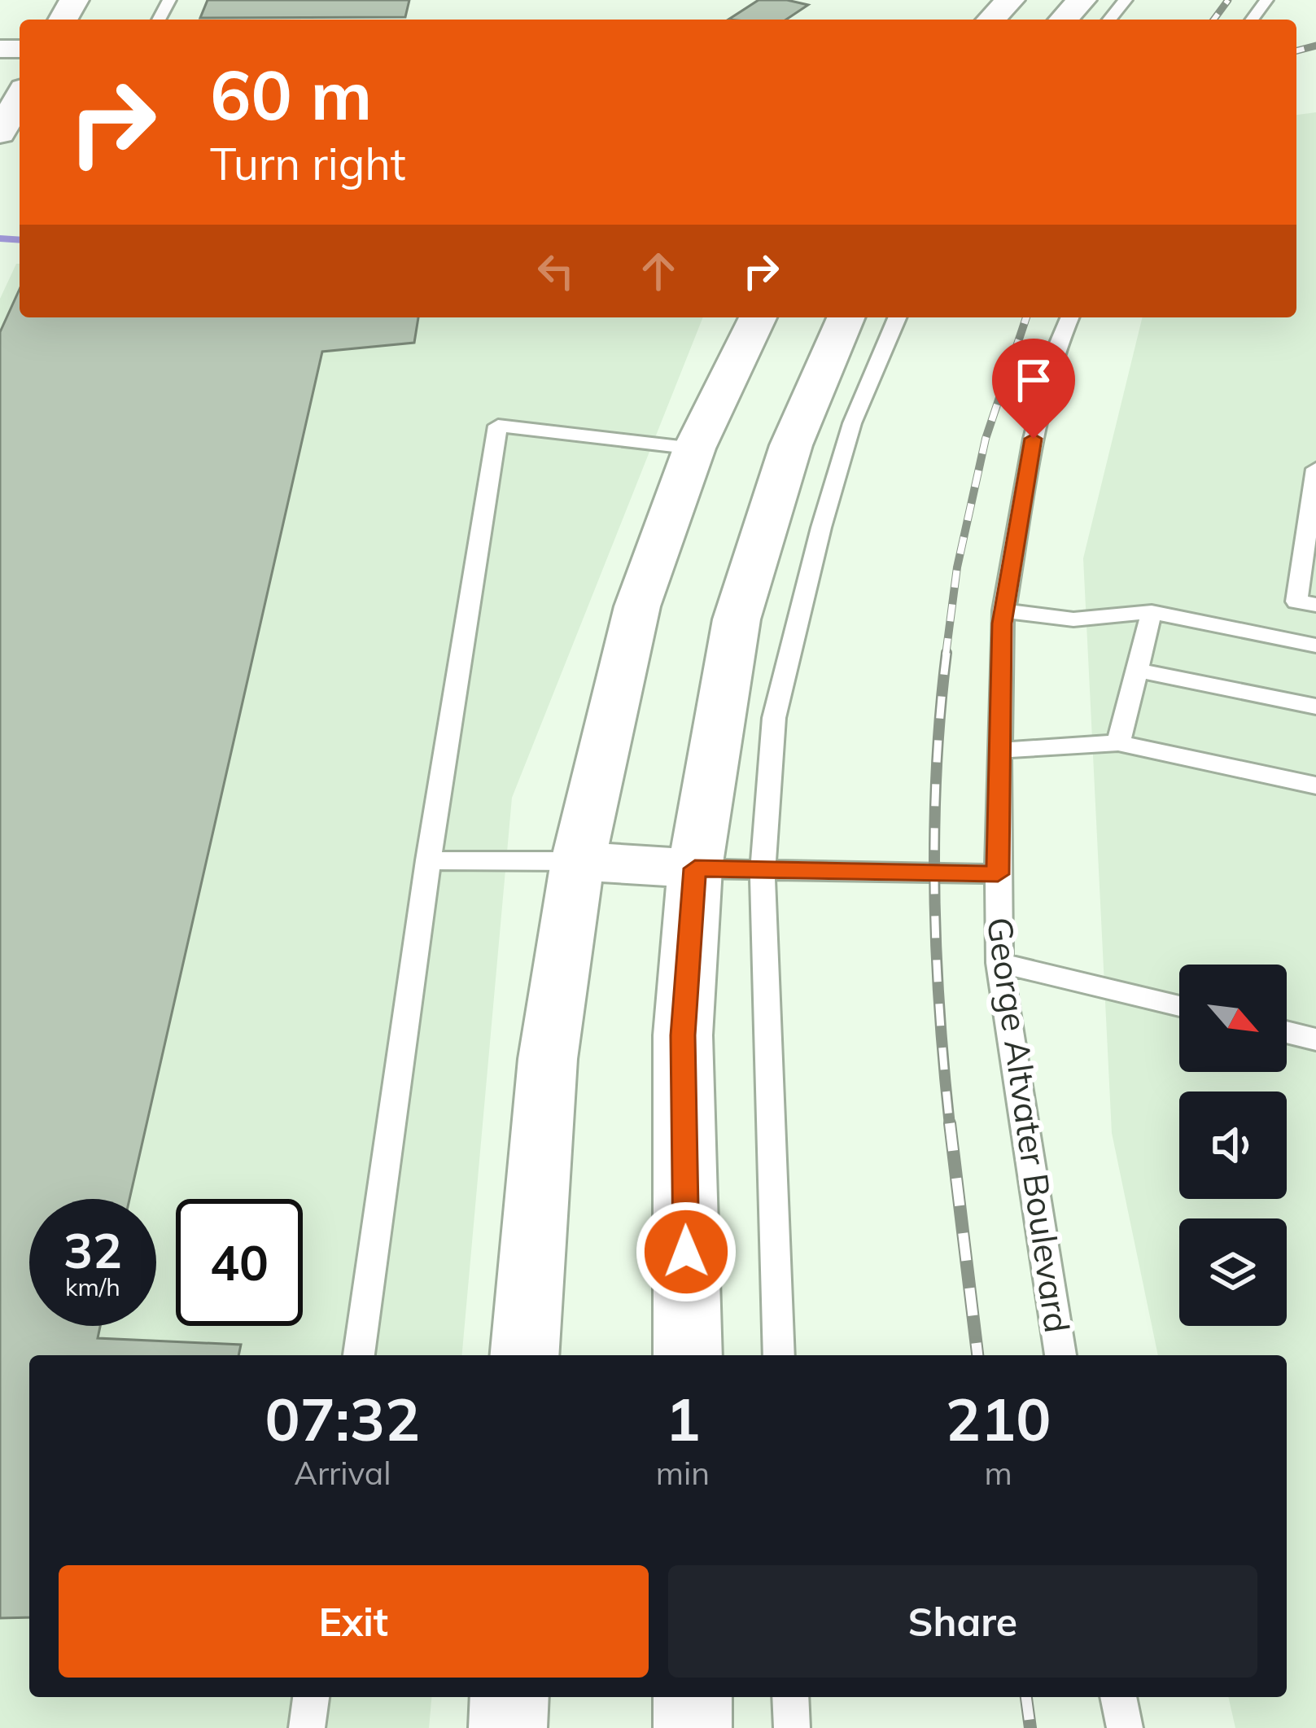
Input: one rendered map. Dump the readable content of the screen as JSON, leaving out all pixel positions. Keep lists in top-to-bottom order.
{
  "streets": {
    "lane": ["George Altvater Boulevard"]
  },
  "north": "bottom right",
  "page": {
    "turn": ["60 m", "Turn right"],
    "speed": "32 km/h",
    "limit": "40",
    "eta": [
      "07:32",
      "Arrival",
      "1",
      "min",
      "210",
      "m"
    ],
    "buttons": ["Exit", "Share"]
  }
}
